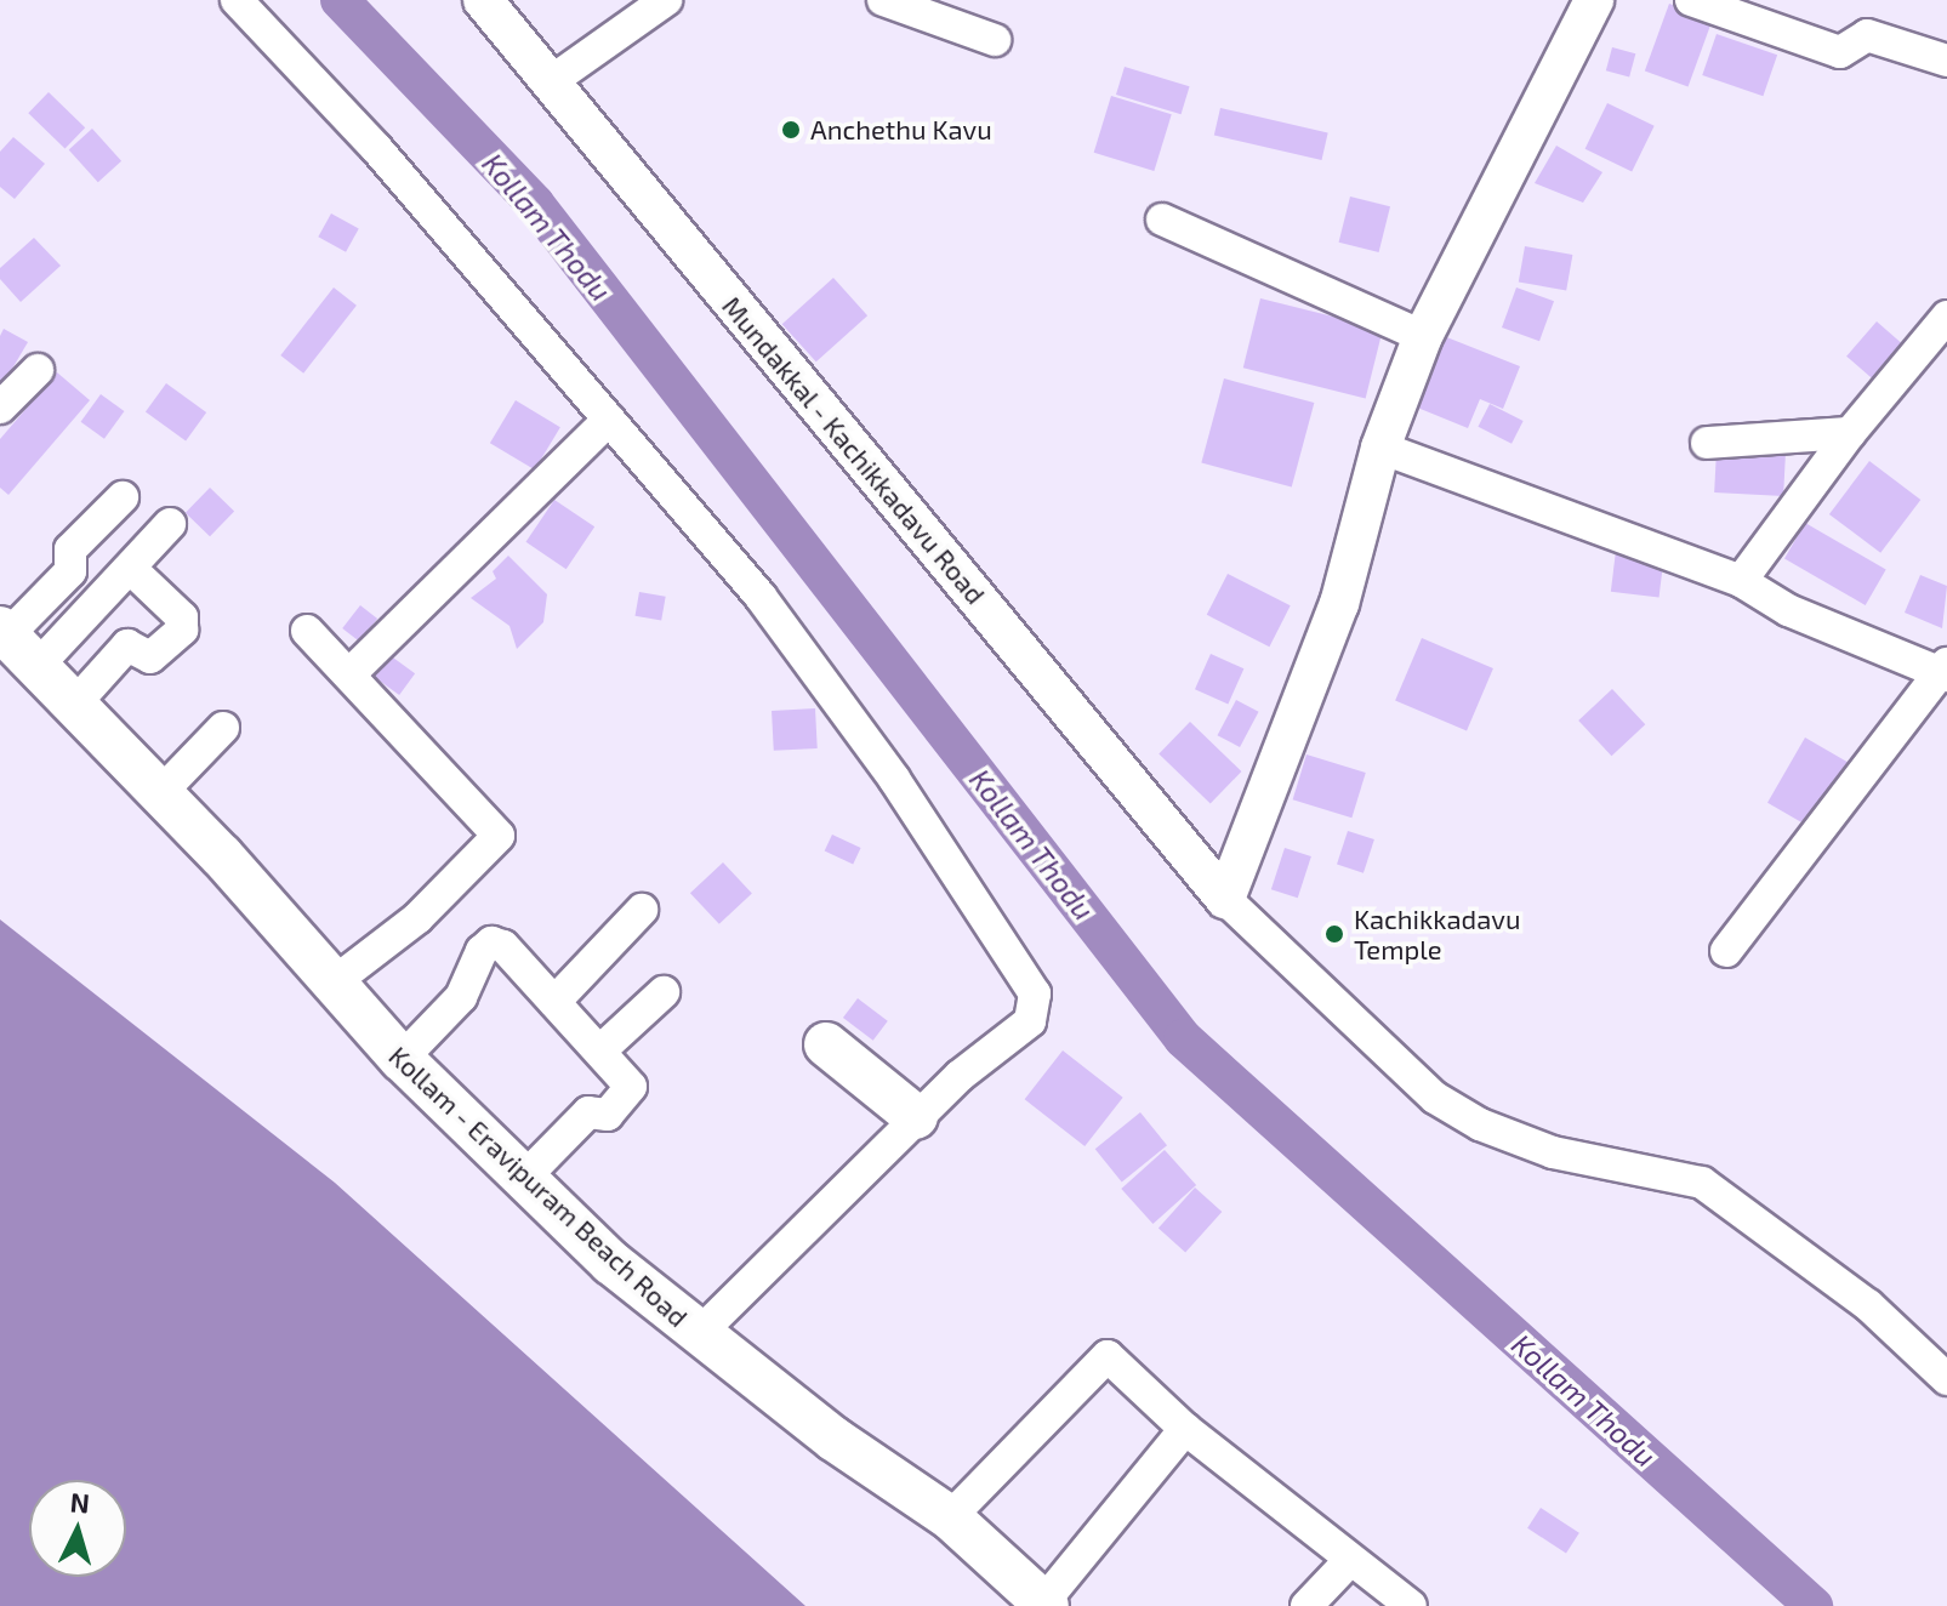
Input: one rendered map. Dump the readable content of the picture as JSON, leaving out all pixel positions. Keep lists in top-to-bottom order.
{
  "streets": {
    "main road": ["Kollam - Eravipuram Beach Road"],
    "street": ["Mundakkal - Kachikkadavu Road"]
  },
  "water": ["Kollam Thodu"],
  "places": ["Anchethu Kavu", "Kachikkadavu Temple"],
  "north": "top"
}
